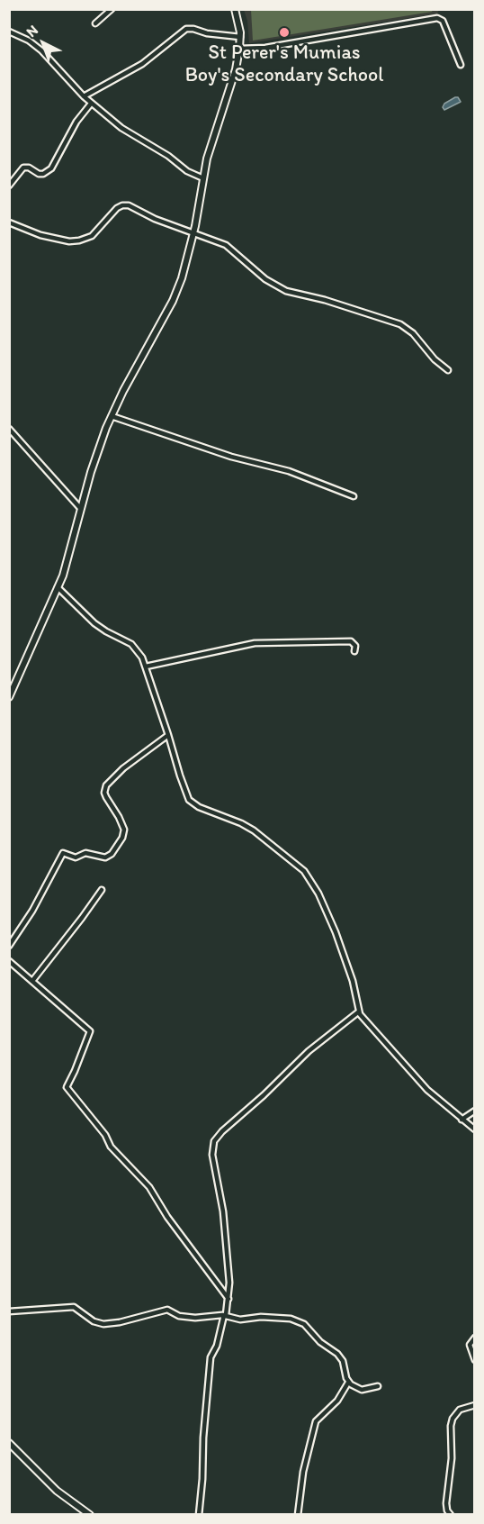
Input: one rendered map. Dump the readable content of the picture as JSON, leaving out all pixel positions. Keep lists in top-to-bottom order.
{
  "places": ["St Perer's Mumias Boy's Secondary School"],
  "north": "top left"
}
